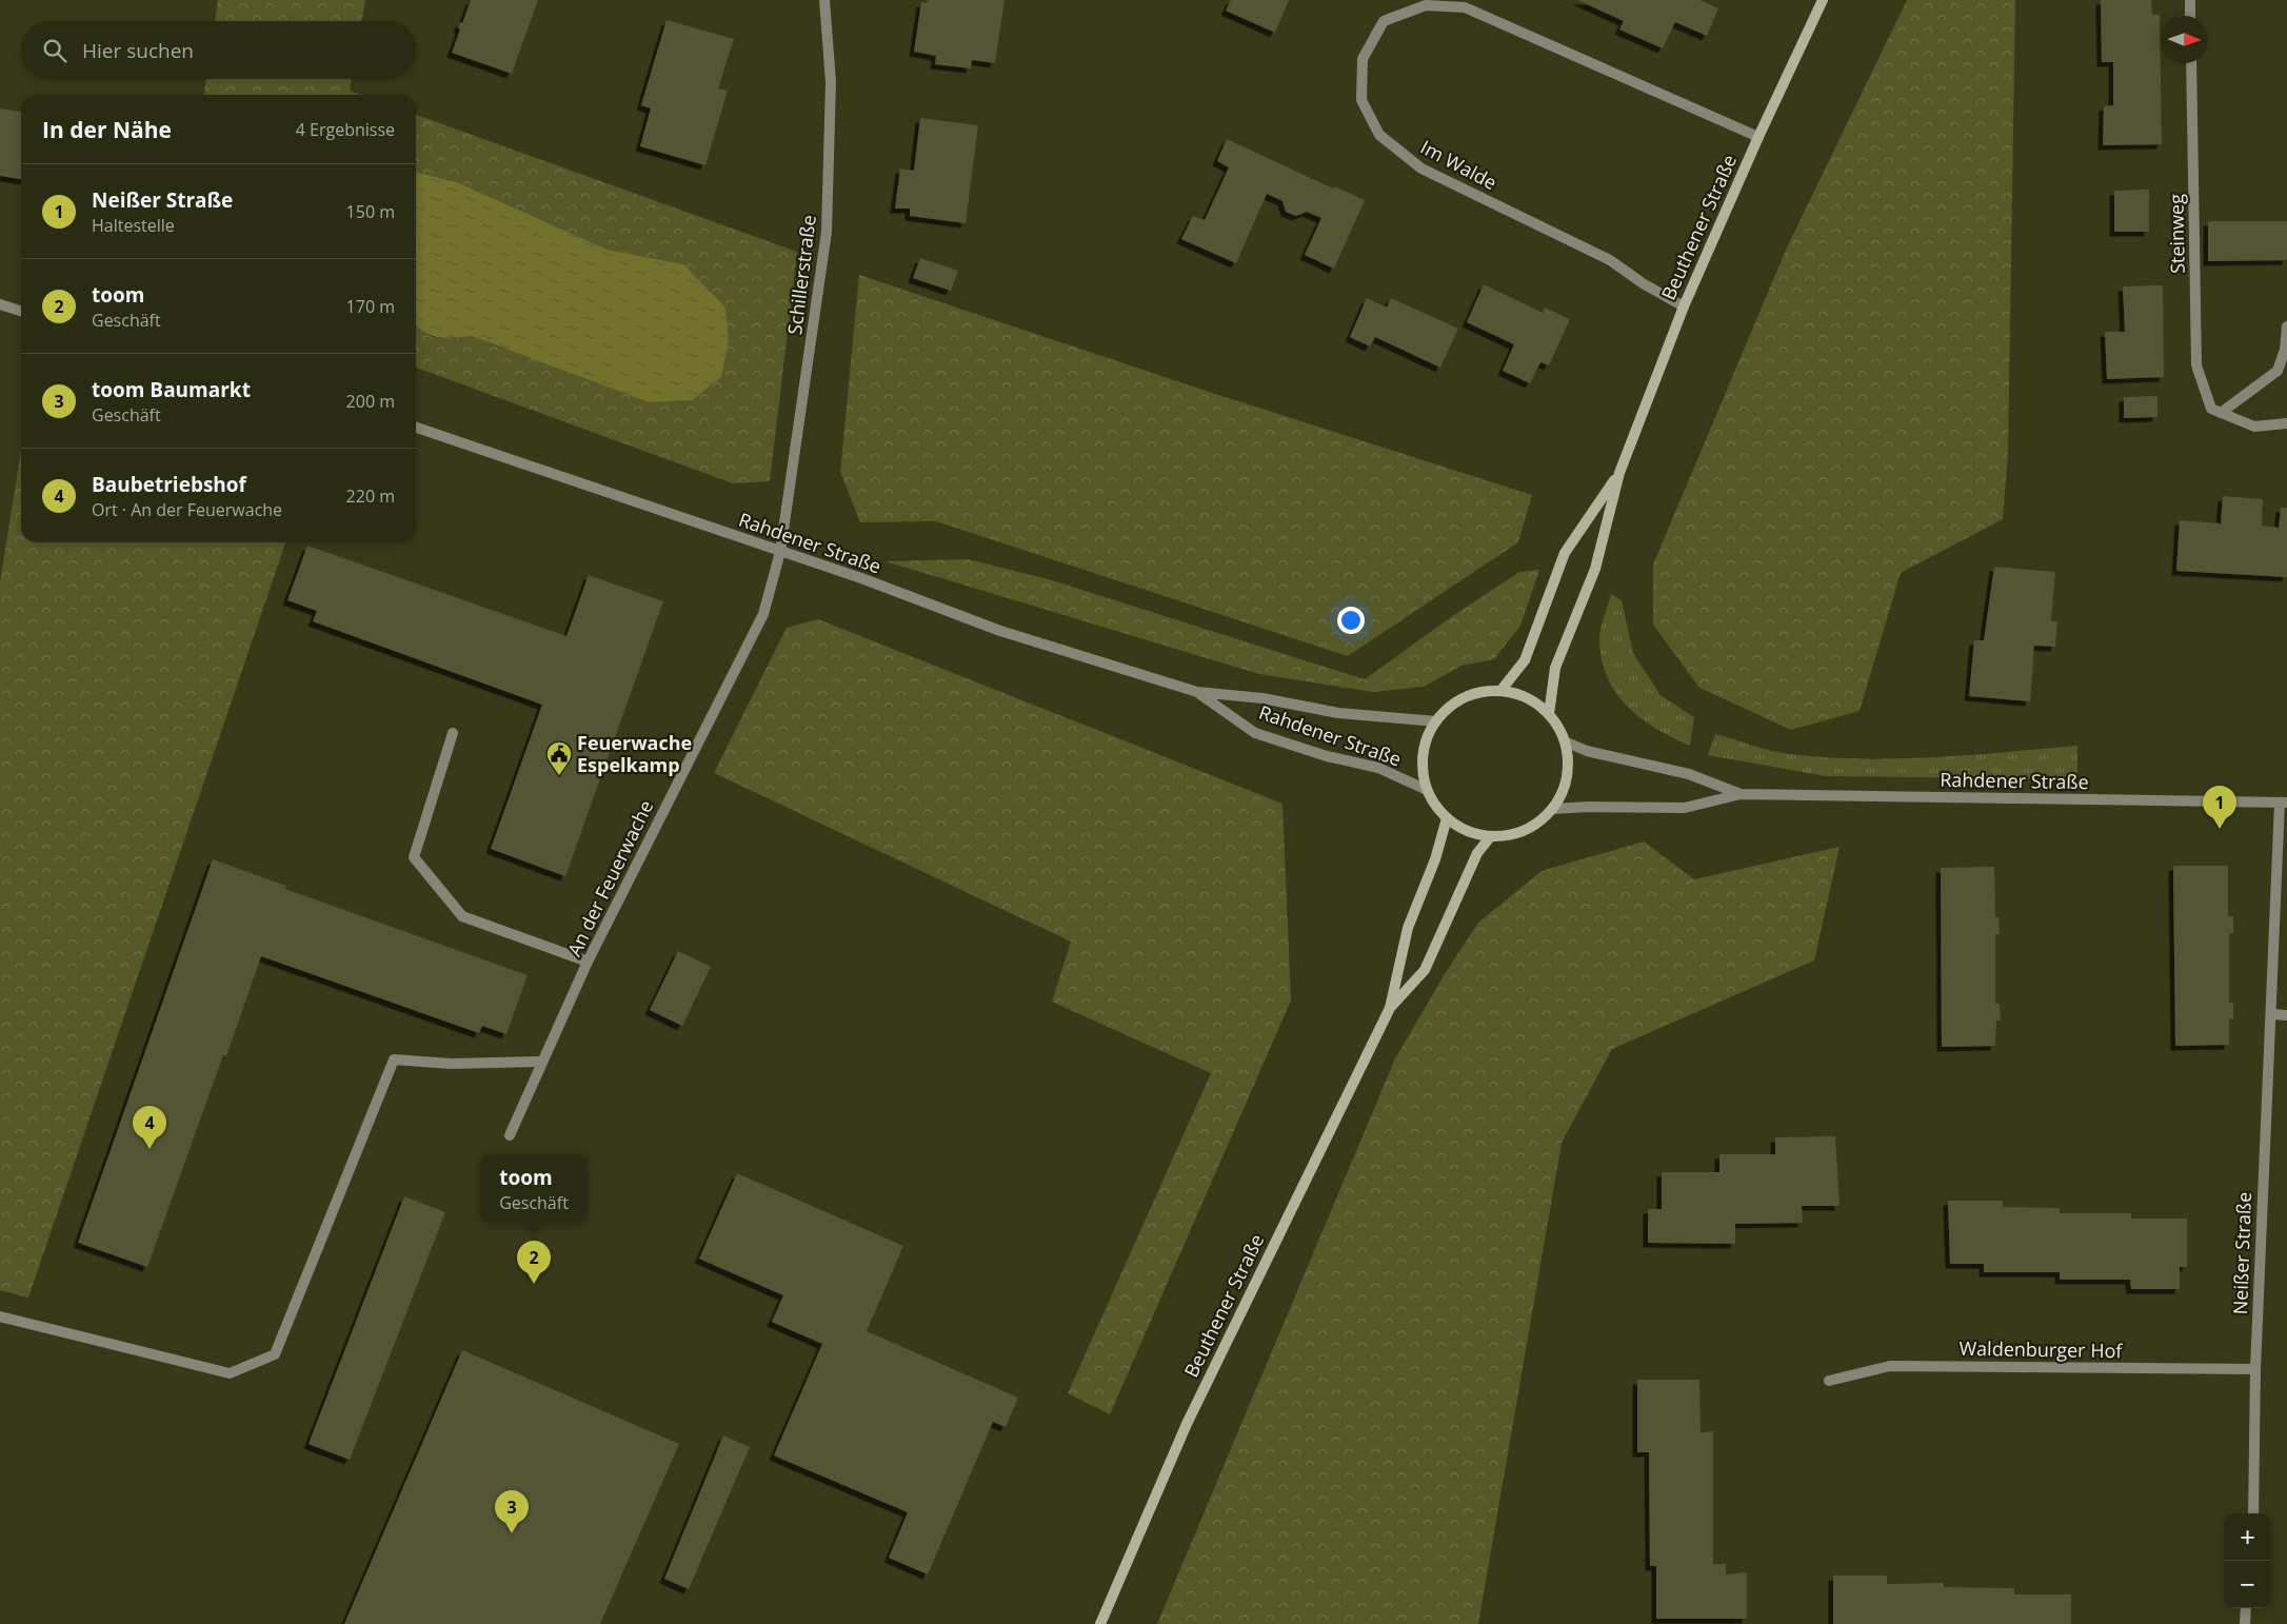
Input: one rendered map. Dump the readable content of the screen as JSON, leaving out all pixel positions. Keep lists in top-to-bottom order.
{
  "streets": {
    "main road": ["Beuthener Straße"],
    "street": [
      "Im Walde",
      "Steinweg",
      "Schillerstraße",
      "Rahdener Straße",
      "An der Feuerwache",
      "Neißer Straße",
      "Waldenburger Hof"
    ]
  },
  "crossings": [
    ["Im Walde", "Beuthener Straße"],
    ["Beuthener Straße", "Rahdener Straße"],
    ["Schillerstraße", "Rahdener Straße"],
    ["Schillerstraße", "An der Feuerwache"],
    ["Rahdener Straße", "An der Feuerwache"],
    ["Rahdener Straße", "Neißer Straße"],
    ["Neißer Straße", "Waldenburger Hof"]
  ],
  "places": {
    "public building": ["Feuerwache Espelkamp"]
  },
  "north": "right",
  "page": {
    "search": "Hier suchen",
    "heading": ["In der Nähe", "4 Ergebnisse"],
    "list": [
      {
        "mark": "1",
        "name": "Neißer Straße",
        "note": "Haltestelle",
        "value": "150 m"
      },
      {
        "mark": "2",
        "name": "toom",
        "note": "Geschäft",
        "value": "170 m"
      },
      {
        "mark": "3",
        "name": "toom Baumarkt",
        "note": "Geschäft",
        "value": "200 m"
      },
      {
        "mark": "4",
        "name": "Baubetriebshof",
        "note": "Ort · An der Feuerwache",
        "value": "220 m"
      }
    ],
    "pins": [
      "1",
      "4",
      "2",
      "3"
    ],
    "popup": ["toom", "Geschäft"],
    "map_buttons": ["+", "−"]
  }
}
